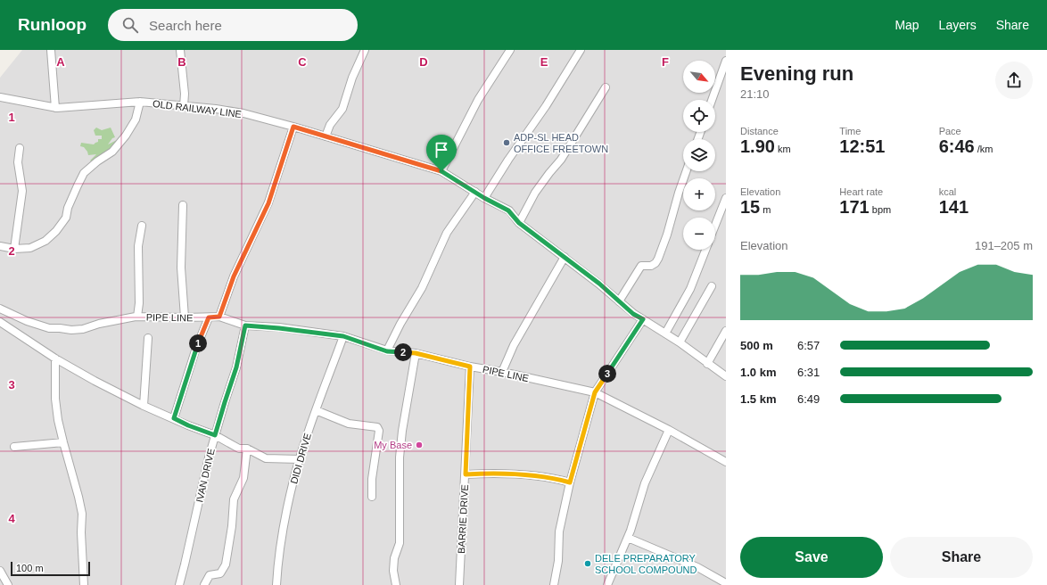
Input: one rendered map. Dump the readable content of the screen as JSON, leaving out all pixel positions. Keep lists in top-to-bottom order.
{
  "streets": {
    "street": [
      "OLD RAILWAY LINE",
      "PIPE LINE",
      "DIDI DRIVE",
      "IVAN DRIVE",
      "BARRIE DRIVE"
    ]
  },
  "crossings": [
    ["PIPE LINE", "DIDI DRIVE"],
    ["PIPE LINE", "IVAN DRIVE"],
    ["PIPE LINE", "BARRIE DRIVE"]
  ],
  "places": ["ADP-SL HEAD OFFICE FREETOWN", "My Base", "DELE PREPARATORY SCHOOL COMPOUND"],
  "scale_bar": "100 m",
  "north": "bottom right",
  "page": {
    "header": "Runloop",
    "search": "Search here",
    "nav": ["Map", "Layers", "Share"],
    "heading": ["Evening run", "21:10"],
    "map_buttons": ["+", "−"],
    "stats": [
      ["Distance", "1.90 km"],
      ["Time", "12:51"],
      ["Pace", "6:46 /km"],
      ["Elevation", "15 m"],
      ["Heart rate", "171 bpm"],
      ["kcal", "141"]
    ],
    "chart": ["Elevation", "191–205 m"],
    "list": [
      {
        "name": "500 m",
        "note": "6:57"
      },
      {
        "name": "1.0 km",
        "note": "6:31"
      },
      {
        "name": "1.5 km",
        "note": "6:49"
      }
    ],
    "pins": ["1", "2", "3"],
    "buttons": ["Save", "Share"],
    "scale": "100 m"
  },
  "grid": {
    "columns": [
      "A",
      "B",
      "C",
      "D",
      "E",
      "F"
    ],
    "rows": [
      "1",
      "2",
      "3",
      "4"
    ]
  }
}
